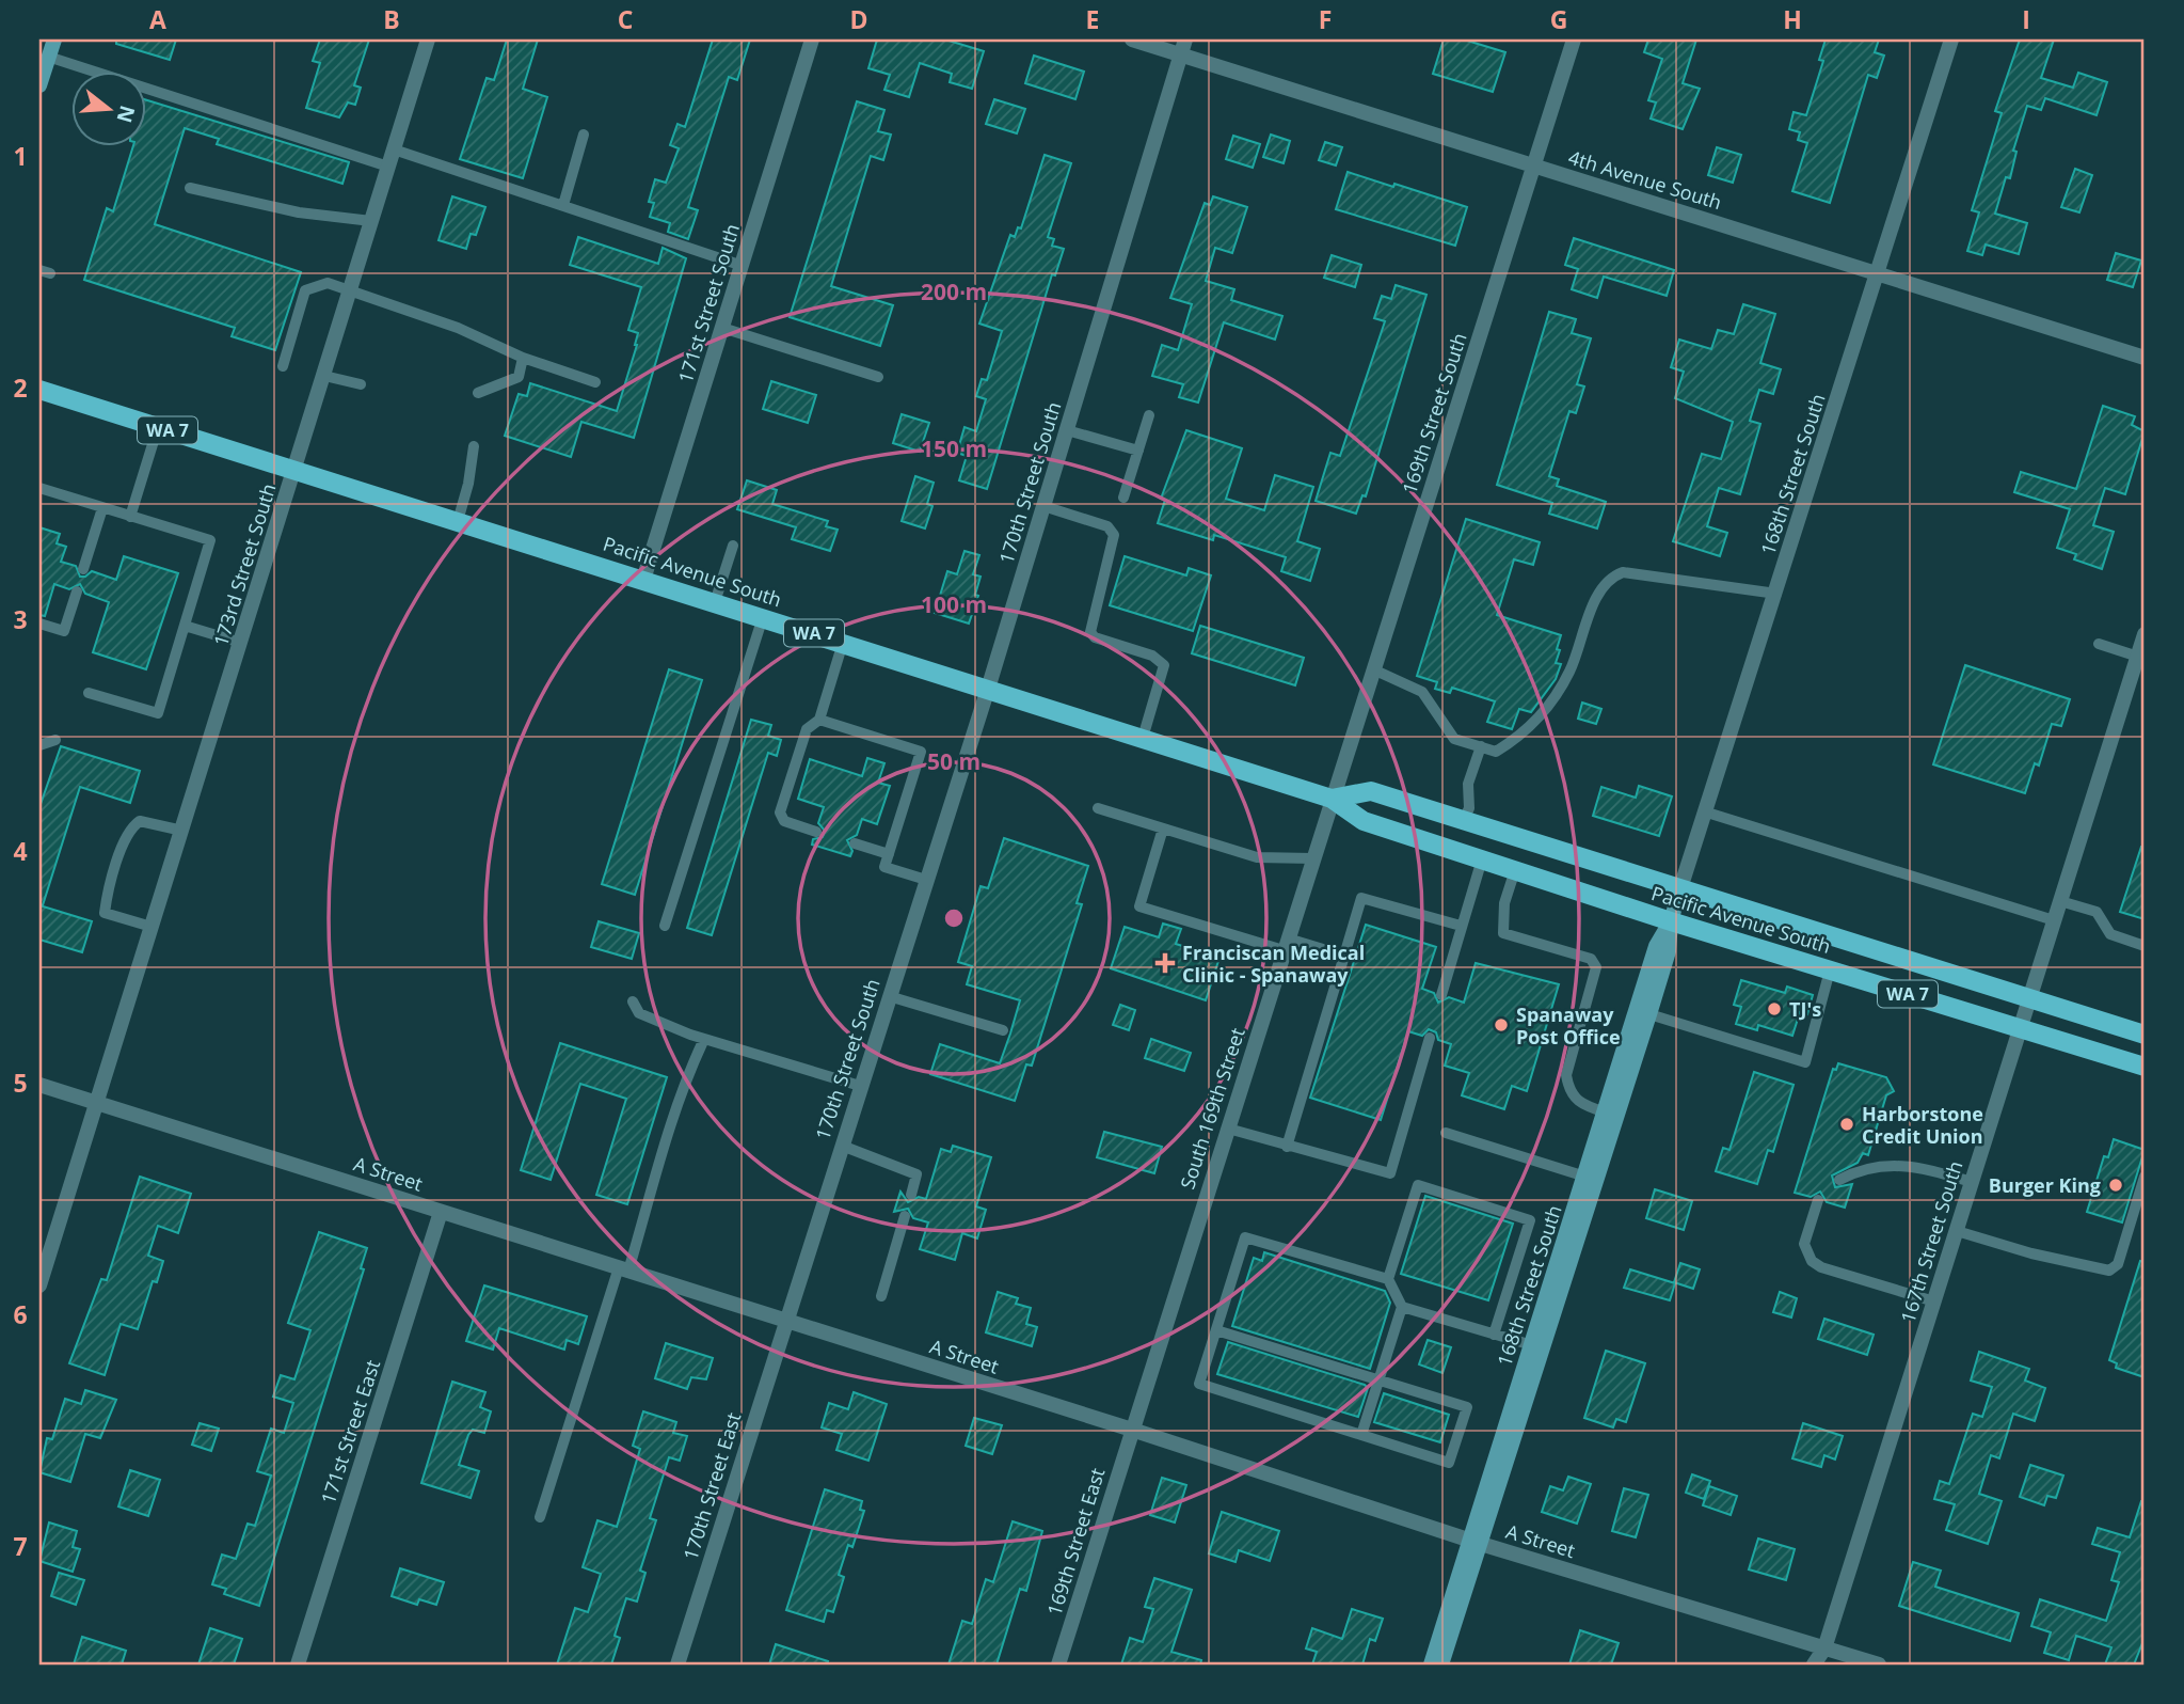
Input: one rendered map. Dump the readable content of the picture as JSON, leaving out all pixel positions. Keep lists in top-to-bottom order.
{
  "streets": {
    "main road": ["WA 7", "Pacific Avenue South"],
    "street": [
      "4th Avenue South",
      "171st Street South",
      "169th Street South",
      "168th Street South",
      "170th Street South",
      "173rd Street South",
      "South 169th Street",
      "A Street",
      "167th Street South",
      "171st Street East",
      "170th Street East",
      "169th Street East"
    ]
  },
  "crossings": [
    ["4th Avenue South", "169th Street South"],
    ["4th Avenue South", "168th Street South"],
    ["4th Avenue South", "170th Street South"],
    ["171st Street South", "Pacific Avenue South"],
    ["169th Street South", "Pacific Avenue South"],
    ["169th Street South", "South 169th Street"],
    ["168th Street South", "Pacific Avenue South"],
    ["168th Street South", "A Street"],
    ["170th Street South", "Pacific Avenue South"],
    ["170th Street South", "A Street"],
    ["170th Street South", "170th Street East"],
    ["173rd Street South", "Pacific Avenue South"],
    ["173rd Street South", "A Street"],
    ["Pacific Avenue South", "South 169th Street"],
    ["Pacific Avenue South", "167th Street South"],
    ["South 169th Street", "A Street"],
    ["South 169th Street", "169th Street East"],
    ["A Street", "167th Street South"],
    ["A Street", "171st Street East"],
    ["A Street", "170th Street East"],
    ["A Street", "169th Street East"]
  ],
  "places": {
    "health": ["Franciscan Medical Clinic - Spanaway"],
    "other": [
      "TJ's",
      "Spanaway Post Office",
      "Harborstone Credit Union",
      "Burger King"
    ]
  },
  "north": "right",
  "grid": {
    "columns": [
      "A",
      "B",
      "C",
      "D",
      "E",
      "F",
      "G",
      "H",
      "I"
    ],
    "rows": [
      "1",
      "2",
      "3",
      "4",
      "5",
      "6",
      "7"
    ]
  },
  "rings": [
    "200 m",
    "150 m",
    "100 m",
    "50 m"
  ]
}
